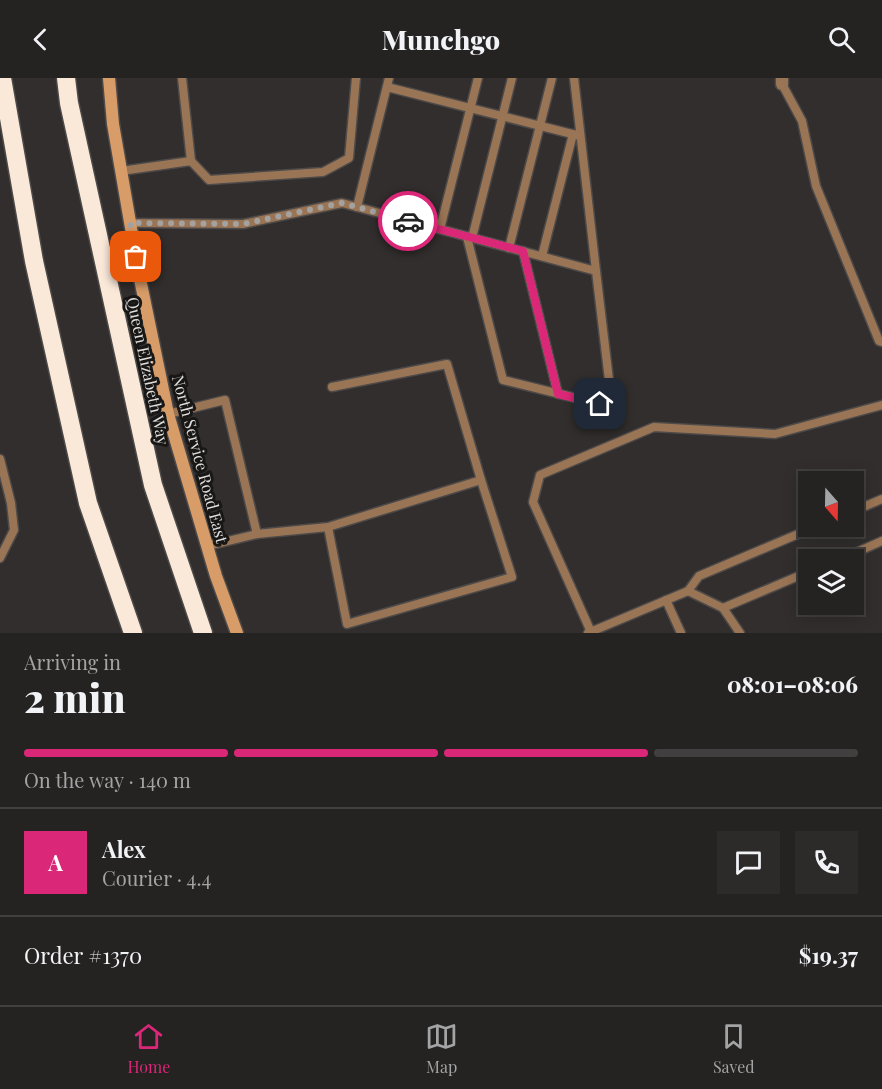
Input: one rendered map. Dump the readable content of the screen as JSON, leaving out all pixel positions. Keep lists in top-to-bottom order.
{
  "streets": {
    "highway": ["Queen Elizabeth Way"],
    "street": ["North Service Road East"]
  },
  "north": "bottom",
  "page": {
    "header": "Munchgo",
    "heading": ["2 min", "Arriving in", "08:01–08:06"],
    "panel": [
      "Alex",
      "Courier · 4.4",
      "Order #1370",
      "$19.37"
    ],
    "bar": "On the way · 140 m",
    "round": "A",
    "tabs": ["Home", "Map", "Saved"]
  }
}
